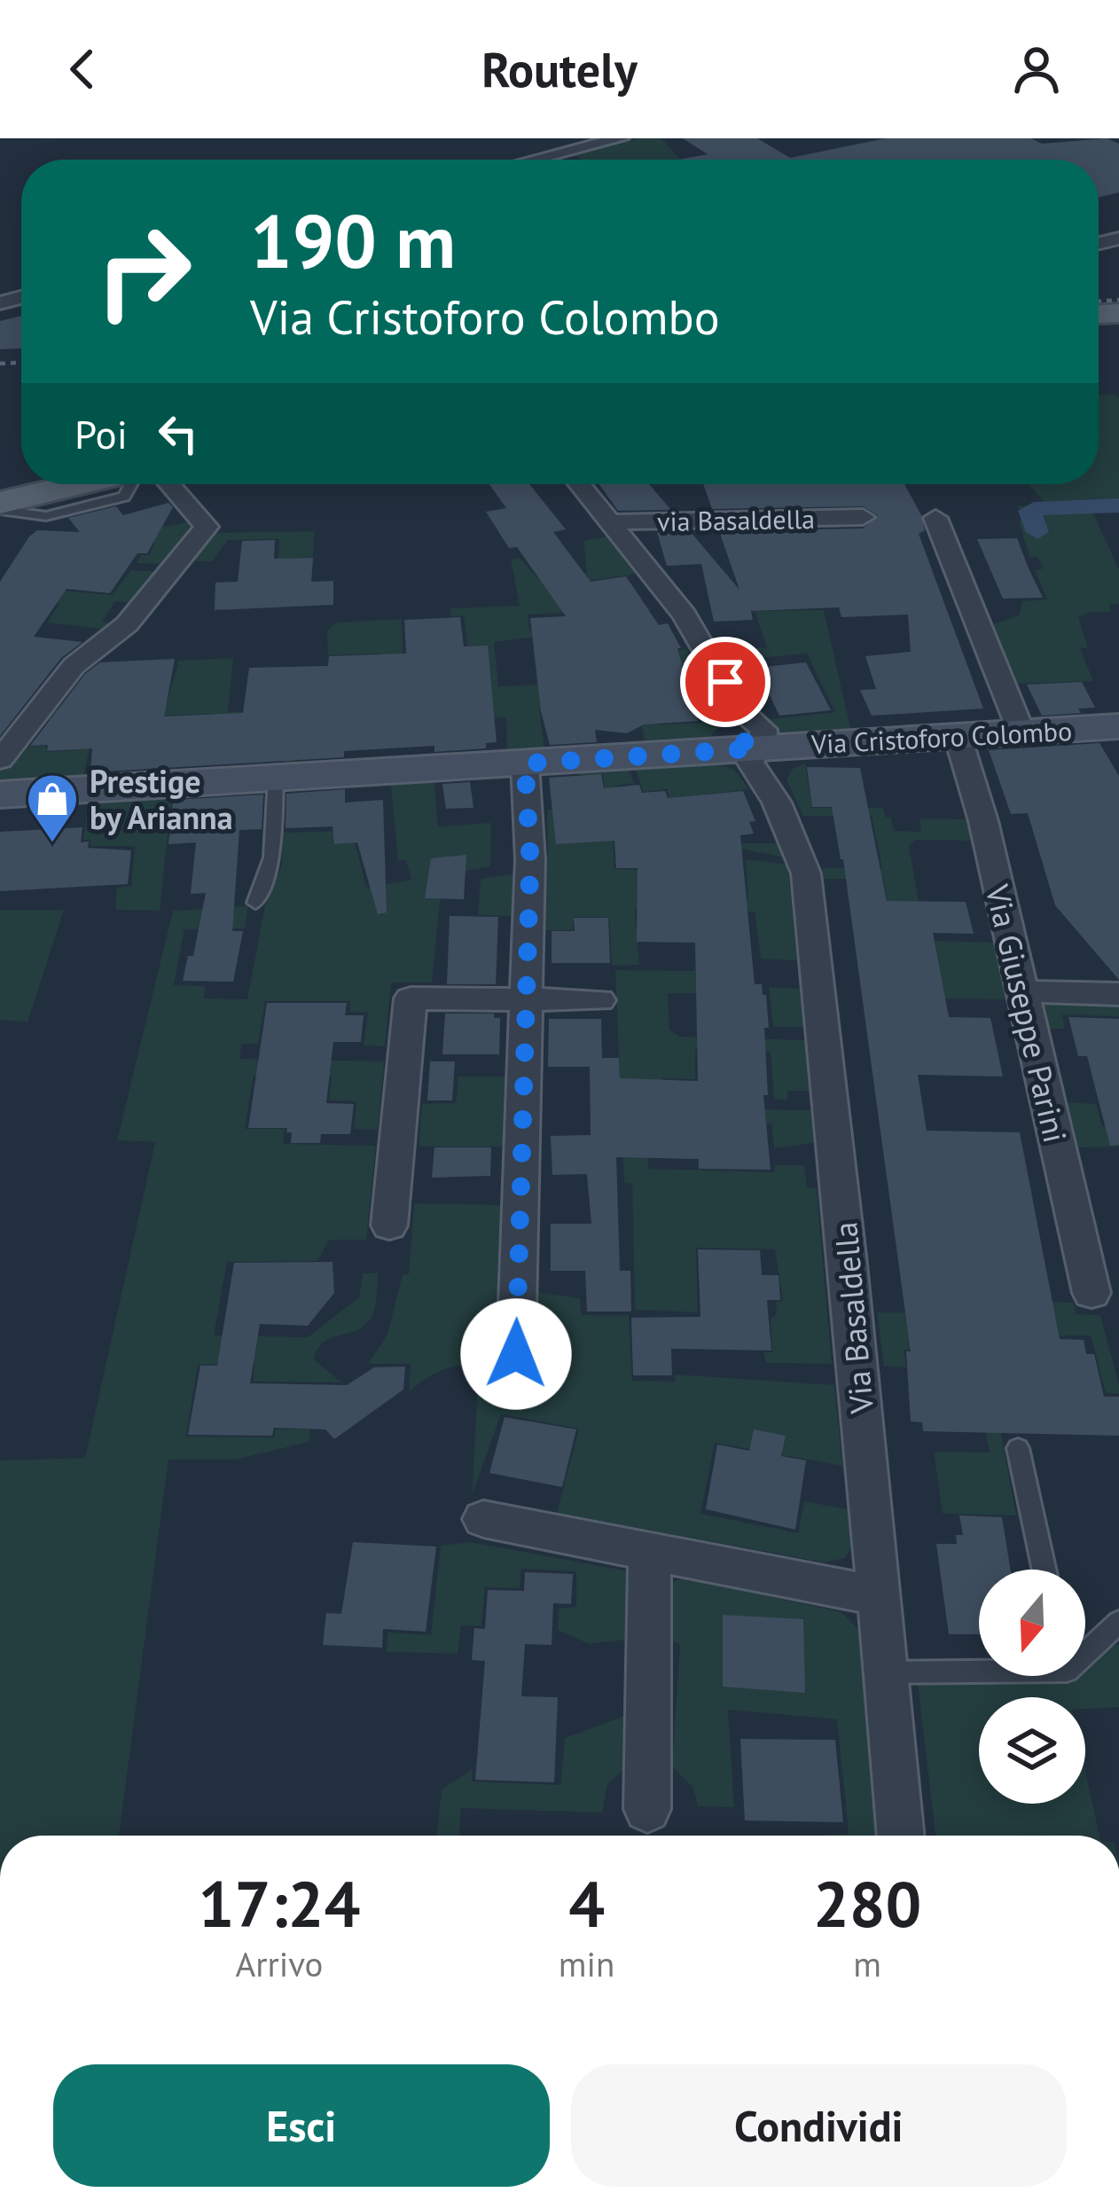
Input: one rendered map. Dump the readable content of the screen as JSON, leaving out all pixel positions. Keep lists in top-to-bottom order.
{
  "streets": {
    "main road": ["Via Cristoforo Colombo"],
    "street": ["via Basaldella", "Via Giuseppe Parini", "Via Basaldella"]
  },
  "crossings": [
    ["via Basaldella", "Via Basaldella"],
    ["Via Cristoforo Colombo", "Via Giuseppe Parini"],
    ["Via Cristoforo Colombo", "Via Basaldella"]
  ],
  "places": {
    "shop": ["Prestige by Arianna"]
  },
  "north": "bottom",
  "page": {
    "header": "Routely",
    "turn": ["190 m", "Via Cristoforo Colombo"],
    "then": "Poi",
    "eta": [
      "17:24",
      "Arrivo",
      "4",
      "min",
      "280",
      "m"
    ],
    "buttons": ["Esci", "Condividi"]
  }
}
